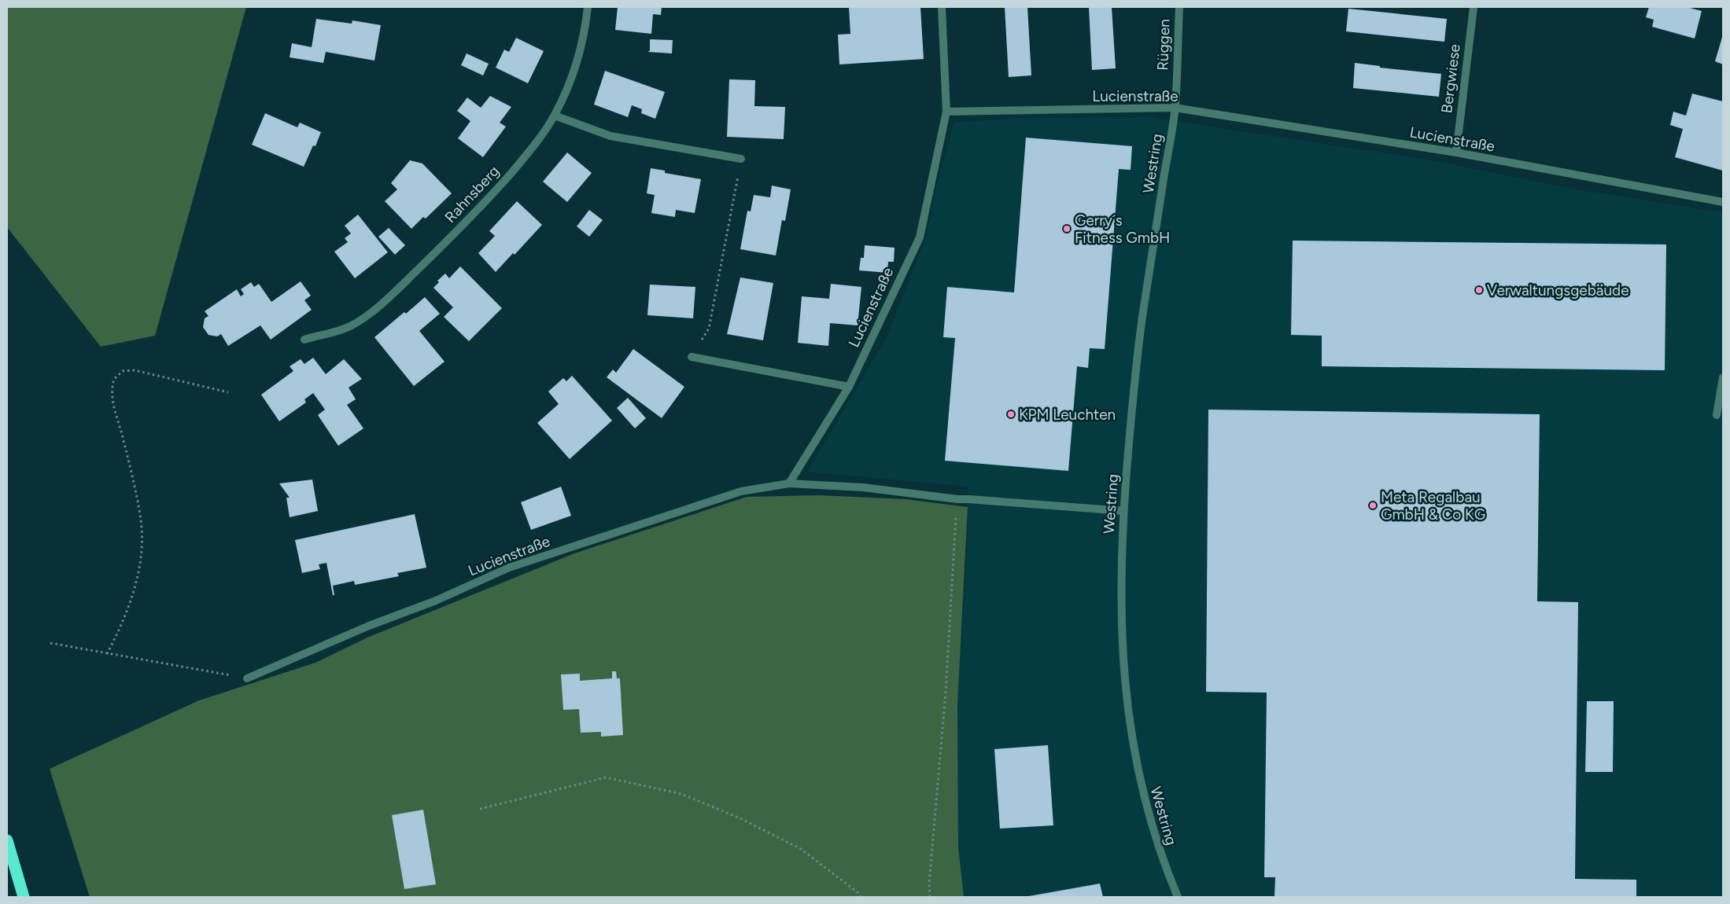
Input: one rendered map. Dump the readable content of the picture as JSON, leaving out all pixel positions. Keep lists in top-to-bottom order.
{
  "streets": {
    "street": [
      "Rüggen",
      "Bergwiese",
      "Lucienstraße",
      "Westring",
      "Rahnsberg"
    ]
  },
  "crossings": [
    ["Rüggen", "Lucienstraße"],
    ["Rüggen", "Westring"],
    ["Bergwiese", "Lucienstraße"],
    ["Lucienstraße", "Westring"]
  ],
  "places": [
    "Gerry´s Fitness GmbH",
    "Verwaltungsgebäude",
    "KPM Leuchten",
    "Meta Regalbau GmbH & Co KG"
  ]
}
